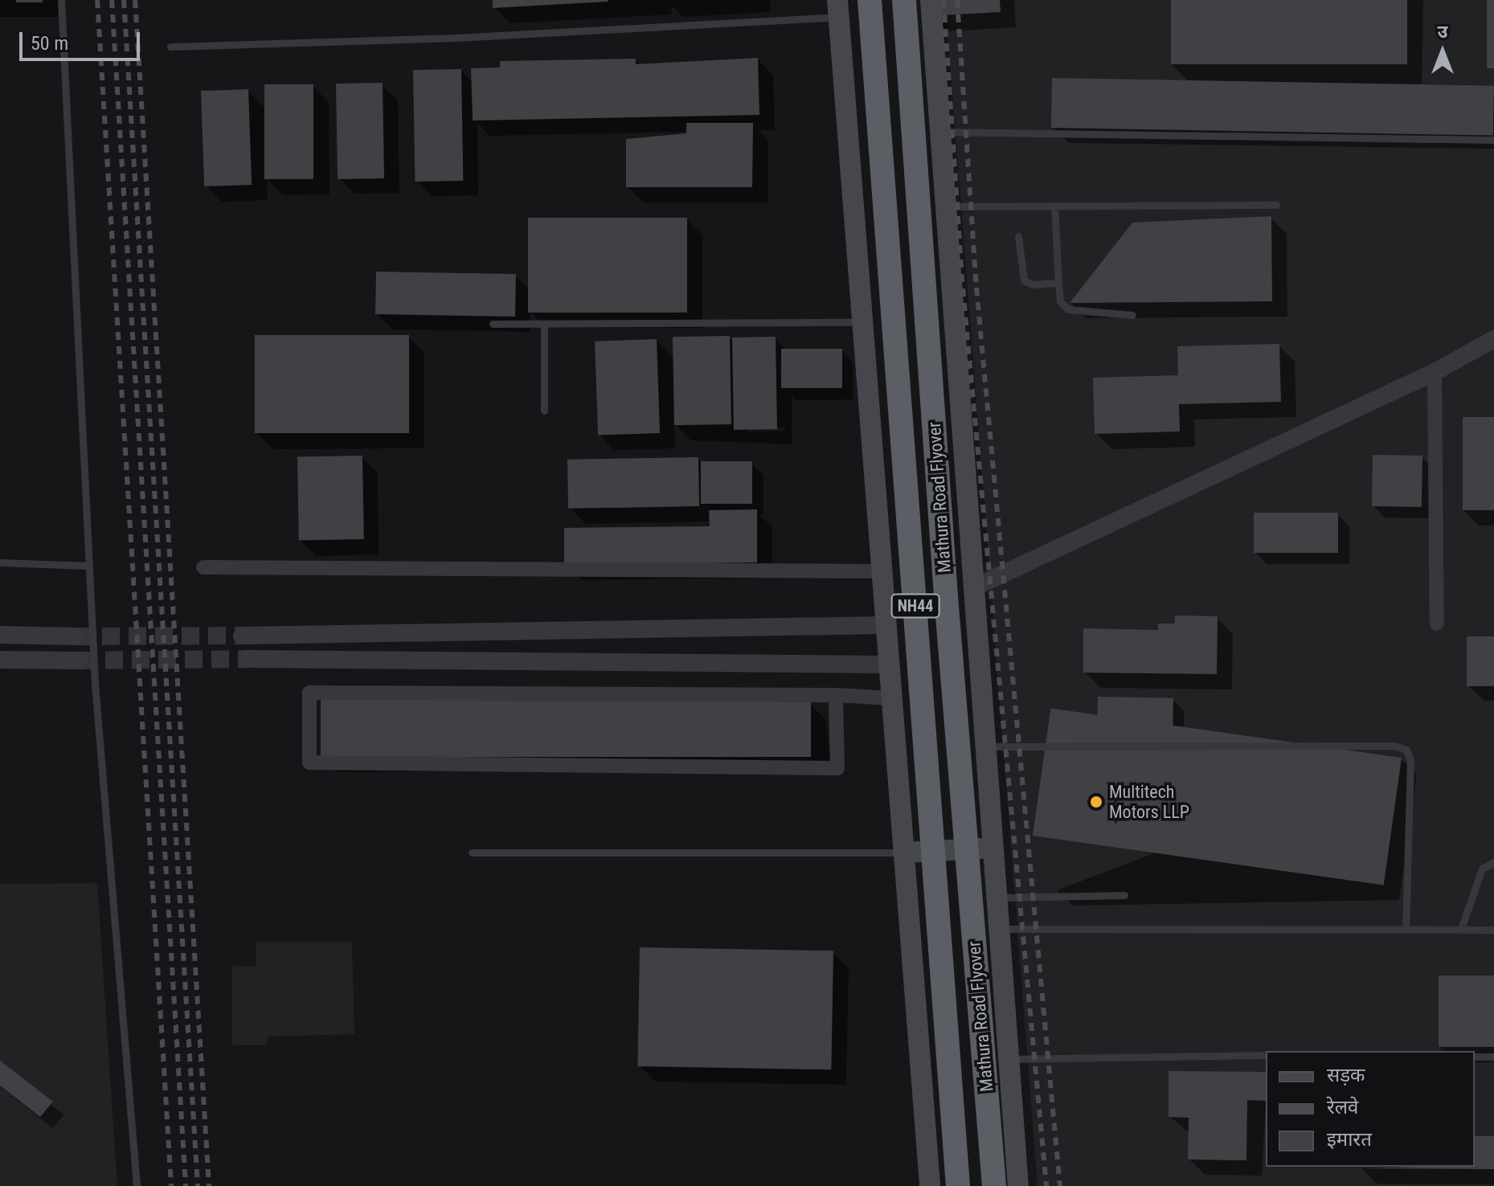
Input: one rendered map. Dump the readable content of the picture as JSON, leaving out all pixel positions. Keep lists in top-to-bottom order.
{
  "streets": {
    "highway": ["Mathura Road Flyover", "NH44"]
  },
  "places": ["Multitech Motors LLP"],
  "legend": ["सड़क", "रेलवे", "इमारत"],
  "scale_bar": "50 m",
  "north": "top"
}
